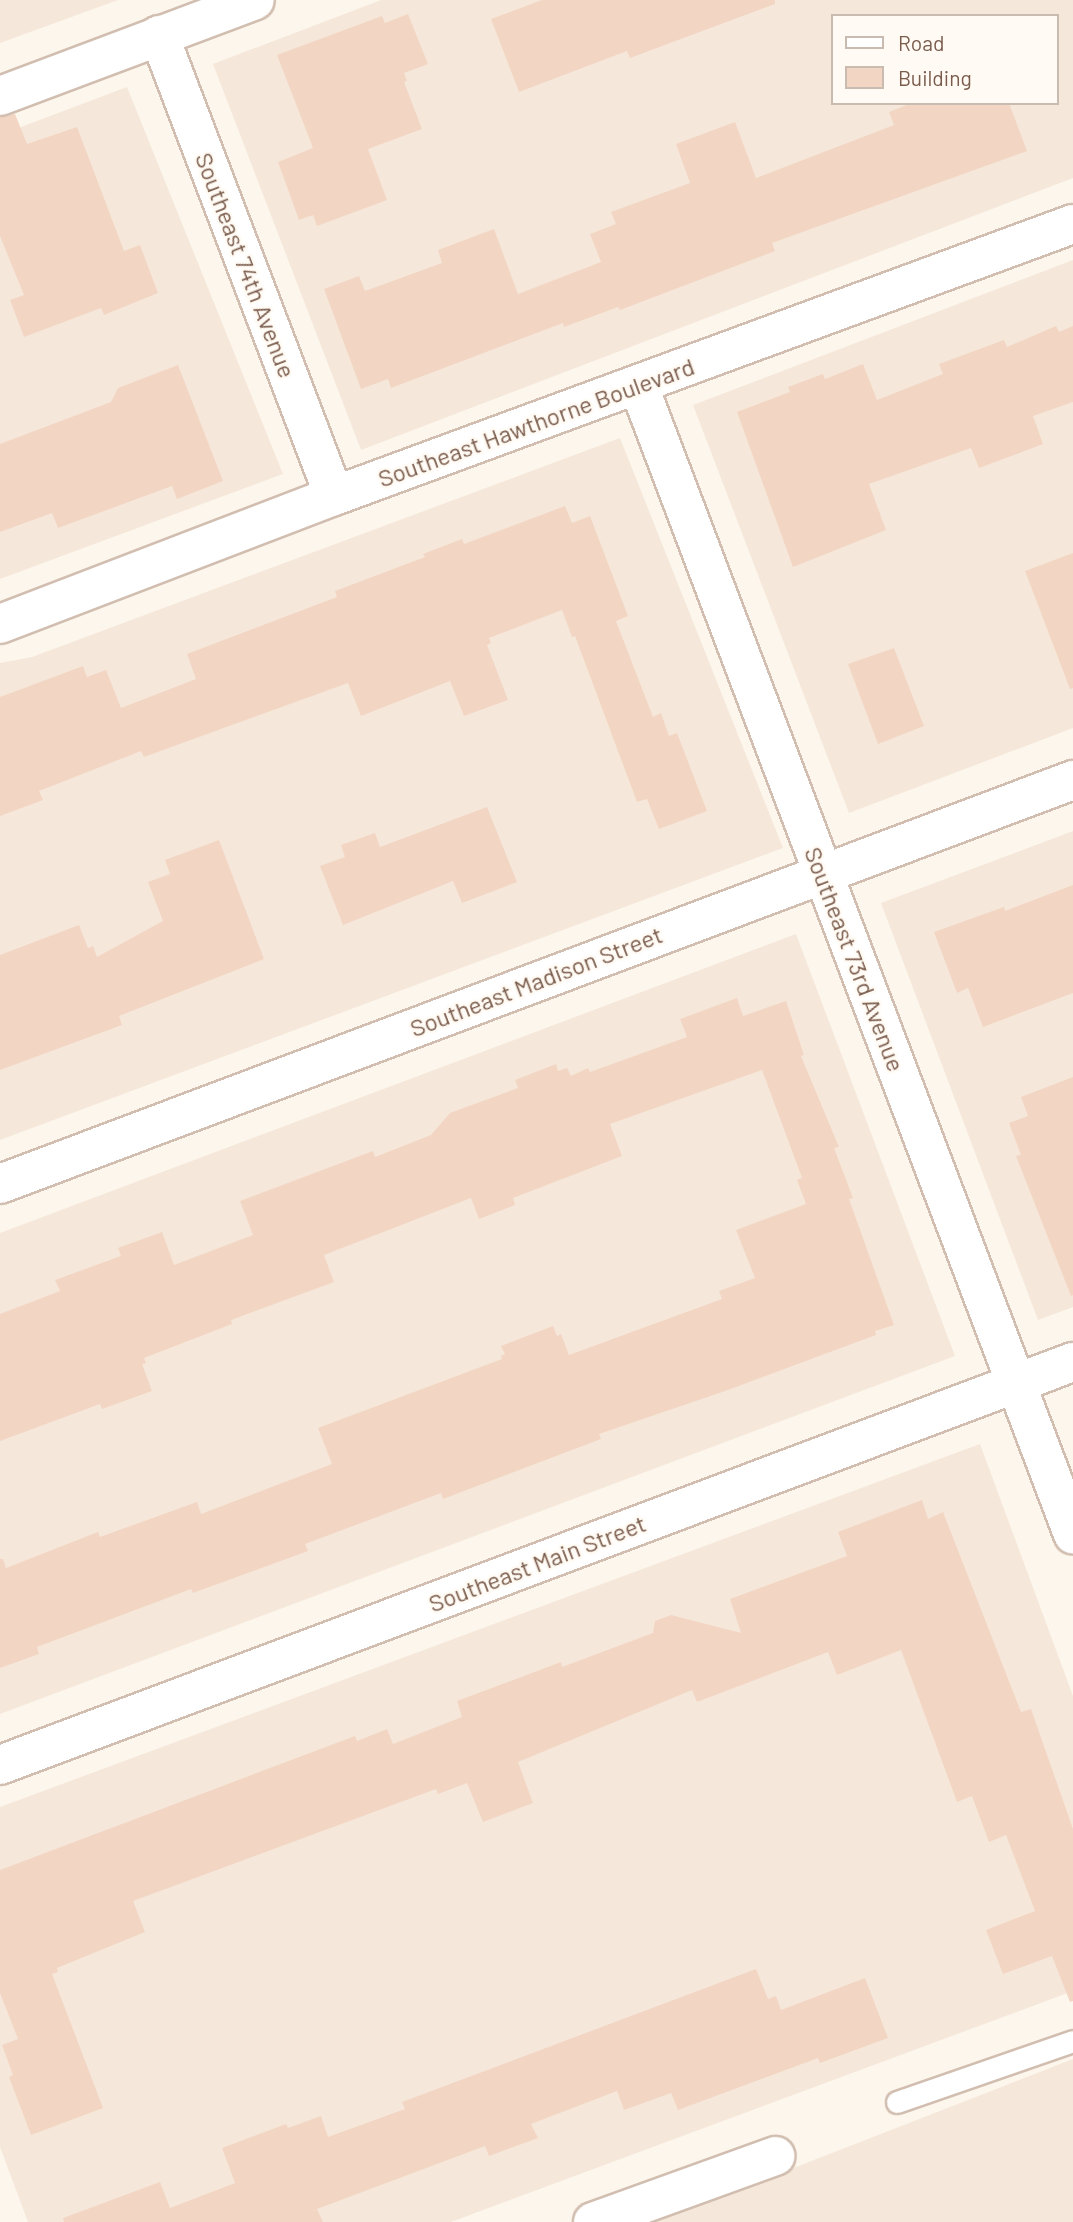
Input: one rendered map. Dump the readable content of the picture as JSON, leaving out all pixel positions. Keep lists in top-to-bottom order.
{
  "streets": {
    "street": [
      "Southeast 74th Avenue",
      "Southeast Hawthorne Boulevard",
      "Southeast 73rd Avenue",
      "Southeast Madison Street",
      "Southeast Main Street"
    ]
  },
  "crossings": [
    ["Southeast 74th Avenue", "Southeast Hawthorne Boulevard"],
    ["Southeast Hawthorne Boulevard", "Southeast 73rd Avenue"],
    ["Southeast 73rd Avenue", "Southeast Madison Street"],
    ["Southeast 73rd Avenue", "Southeast Main Street"]
  ],
  "legend": ["Road", "Building"]
}
